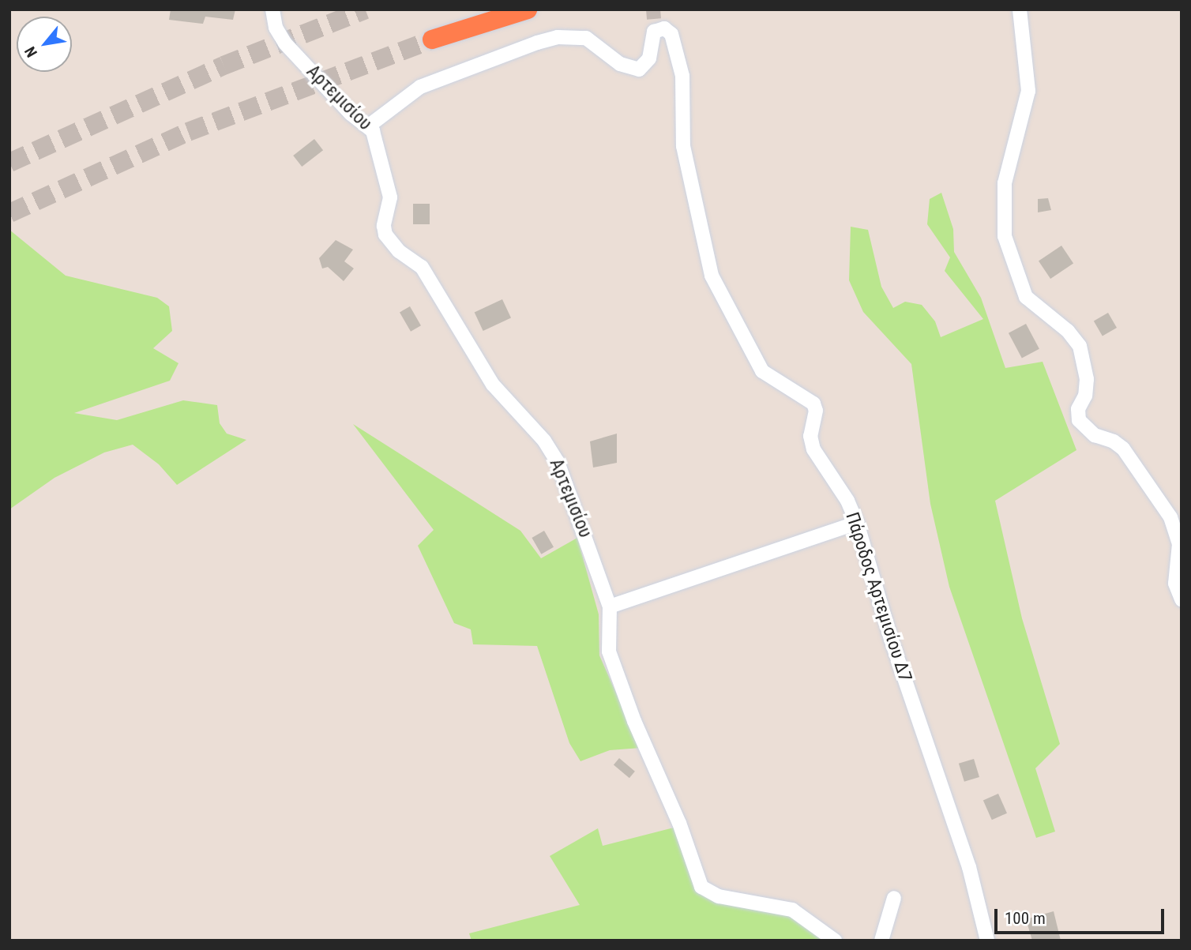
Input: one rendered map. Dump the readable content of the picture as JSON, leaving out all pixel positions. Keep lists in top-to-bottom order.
{
  "streets": {
    "street": ["Αρτεμισίου", "Πάροδος Αρτεμισίου Δ7"]
  },
  "crossings": [
    ["Αρτεμισίου", "Πάροδος Αρτεμισίου Δ7"]
  ],
  "scale_bar": "100 m",
  "north": "bottom left"
}
